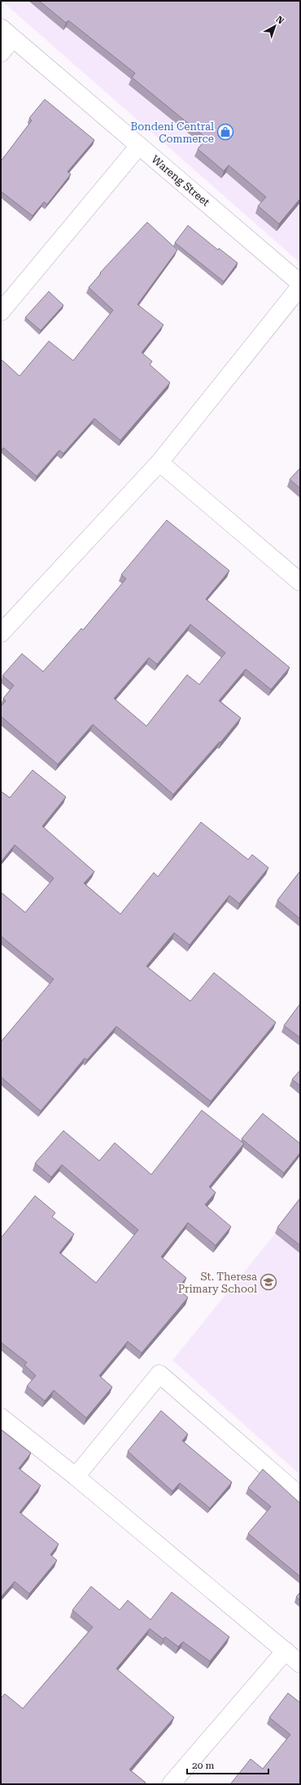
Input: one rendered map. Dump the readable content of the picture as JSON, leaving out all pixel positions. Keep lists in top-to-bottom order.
{
  "streets": {
    "street": ["Wareng Street"]
  },
  "places": {
    "shop": ["Bondeni Central Commerce"],
    "school or university": ["St. Theresa Primary School"]
  },
  "scale_bar": "20 m",
  "north": "top right"
}
